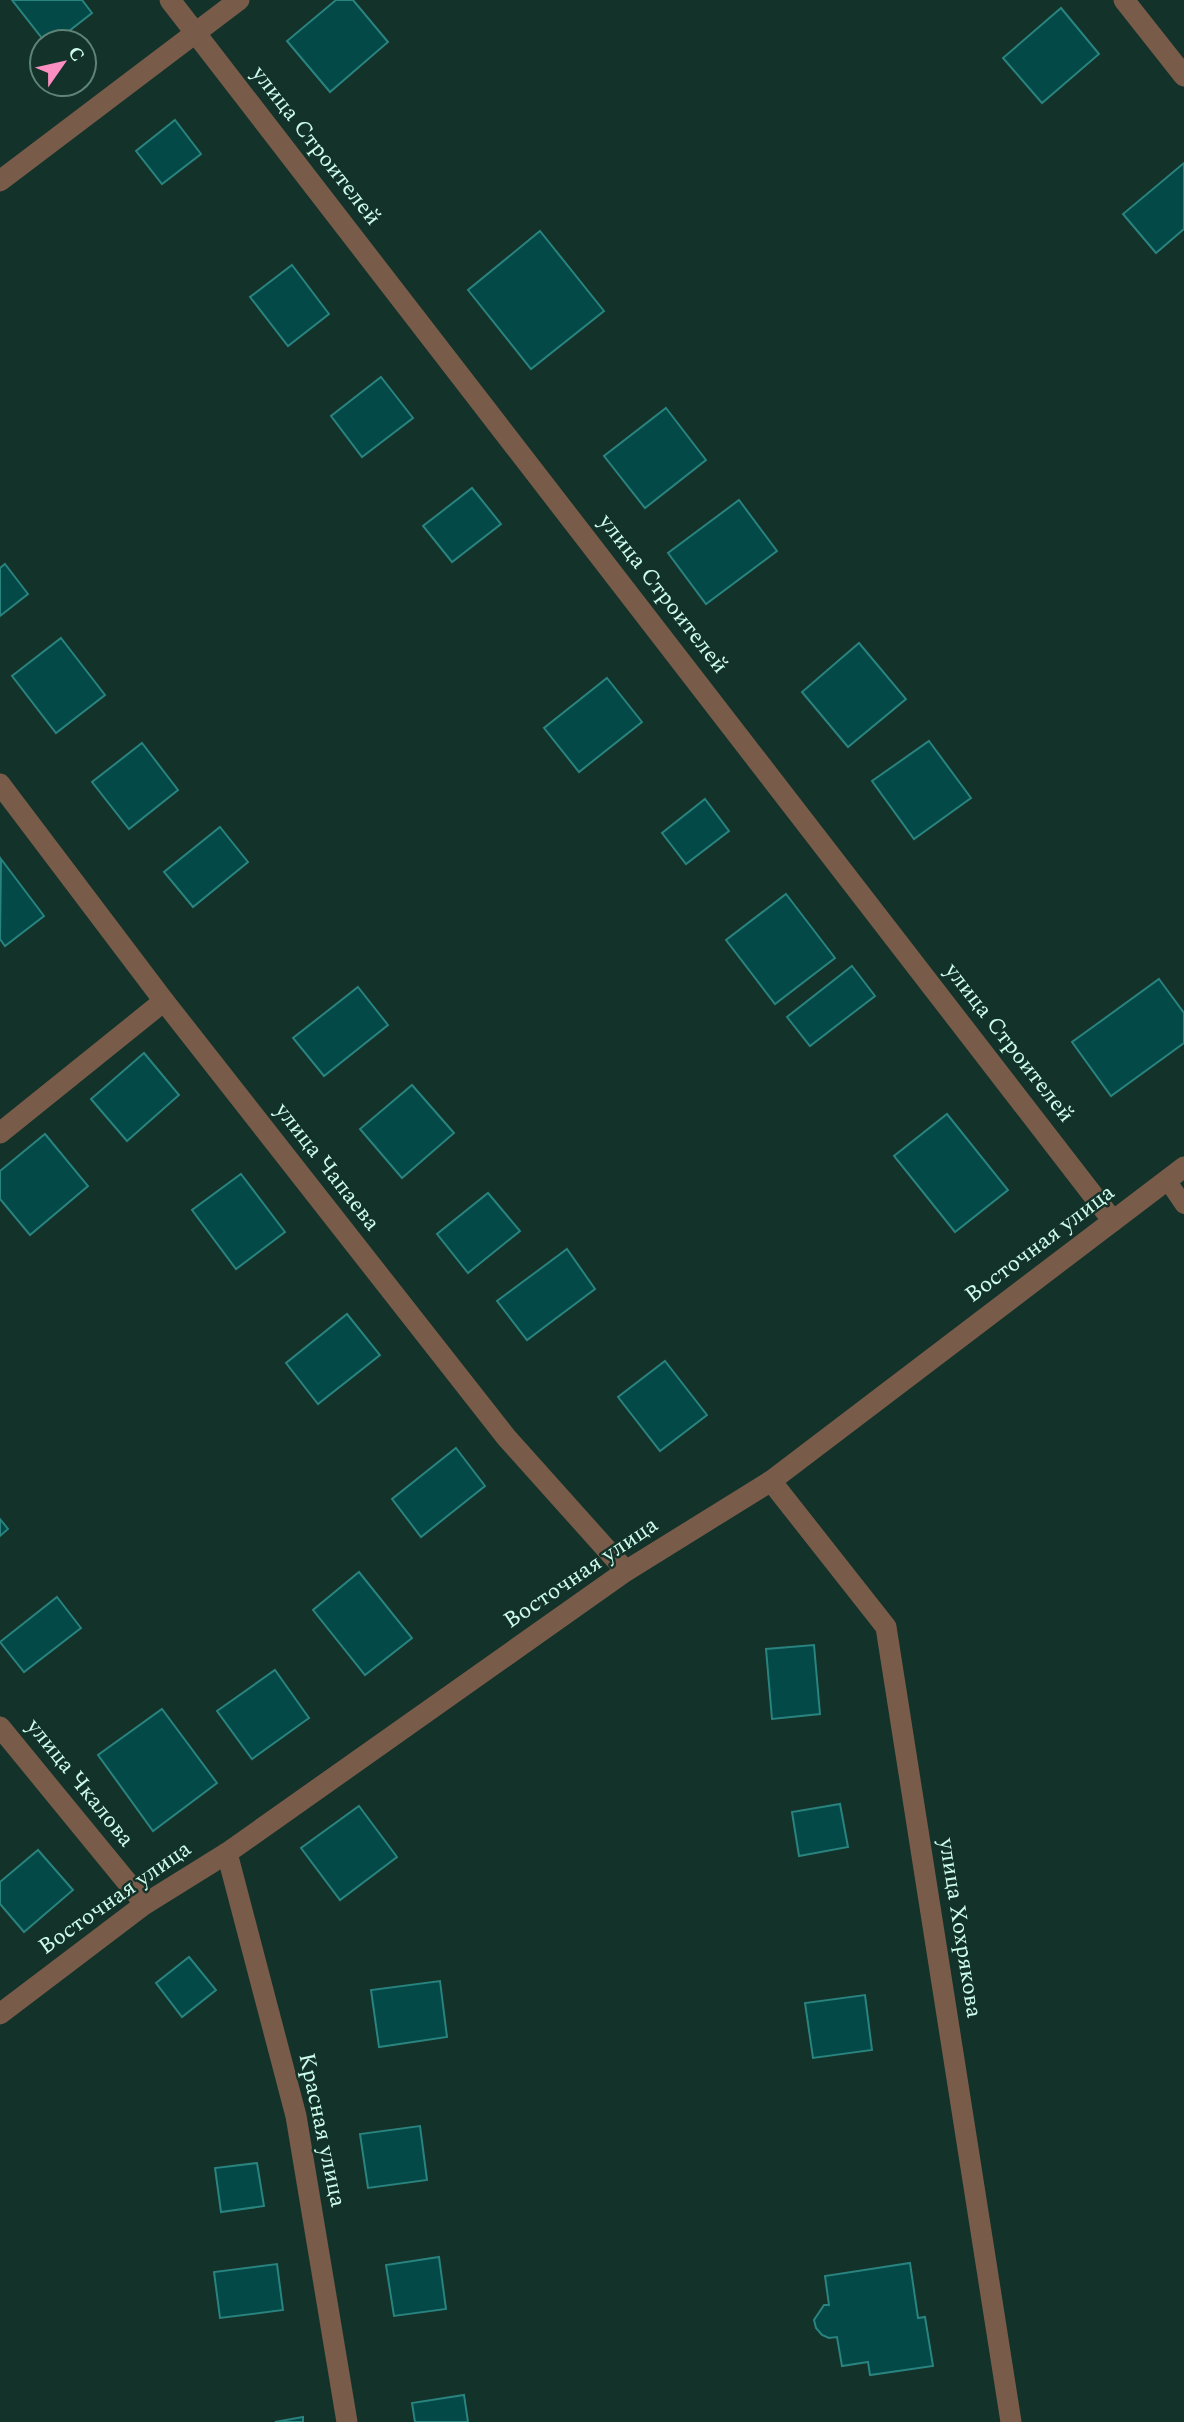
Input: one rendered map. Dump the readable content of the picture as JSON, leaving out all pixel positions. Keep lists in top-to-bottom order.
{
  "streets": {
    "street": [
      "улица Строителей",
      "улица Чапаева",
      "Восточная улица",
      "улица Чкалова",
      "улица Хохрякова",
      "Красная улица"
    ]
  },
  "crossings": [
    ["улица Строителей", "Восточная улица"],
    ["улица Чапаева", "Восточная улица"],
    ["Восточная улица", "улица Чкалова"],
    ["Восточная улица", "улица Хохрякова"],
    ["Восточная улица", "Красная улица"]
  ],
  "north": "top right"
}
